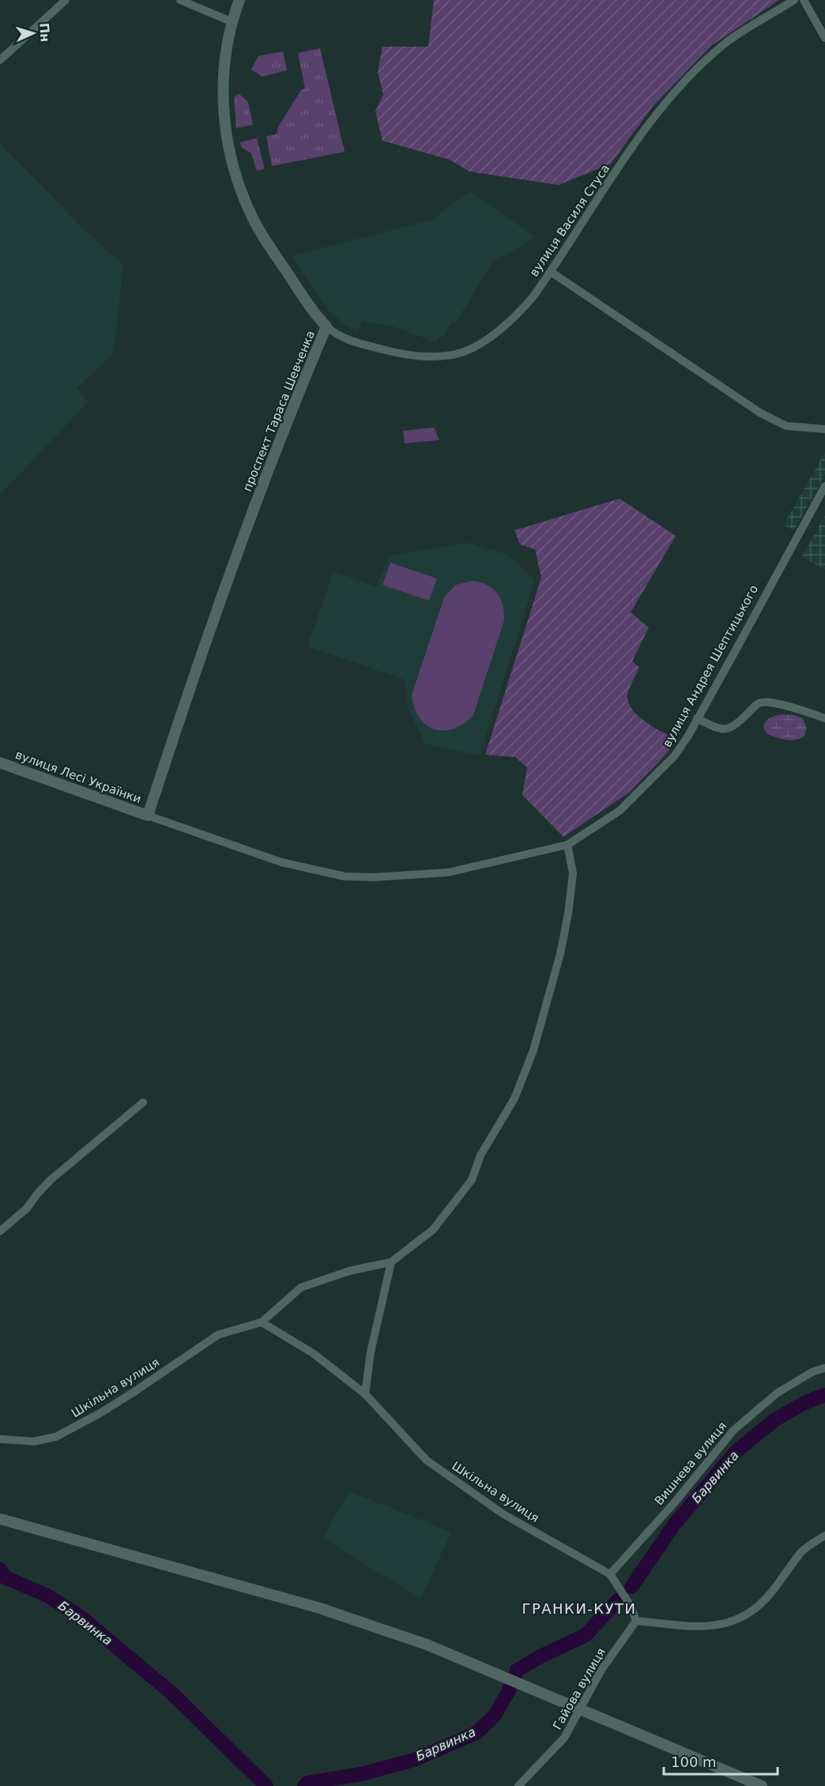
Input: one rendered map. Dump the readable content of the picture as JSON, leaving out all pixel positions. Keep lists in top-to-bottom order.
{
  "streets": {
    "street": [
      "вулиця Василя Стуса",
      "проспект Тараса Шевченка",
      "вулиця Андрея Шептицького",
      "вулиця Лесі Українки",
      "Шкільна вулиця",
      "Вишнева вулиця",
      "Гайова вулиця"
    ]
  },
  "crossings": [
    ["вулиця Василя Стуса", "проспект Тараса Шевченка"],
    ["проспект Тараса Шевченка", "вулиця Андрея Шептицького"],
    ["проспект Тараса Шевченка", "вулиця Лесі Українки"],
    ["вулиця Андрея Шептицького", "вулиця Лесі Українки"],
    ["вулиця Андрея Шептицького", "Шкільна вулиця"],
    ["Шкільна вулиця", "Вишнева вулиця"],
    ["Шкільна вулиця", "Гайова вулиця"]
  ],
  "districts": ["ГРАНКИ-КУТИ"],
  "water": ["Барвинка"],
  "scale_bar": "100 m",
  "north": "right"
}
